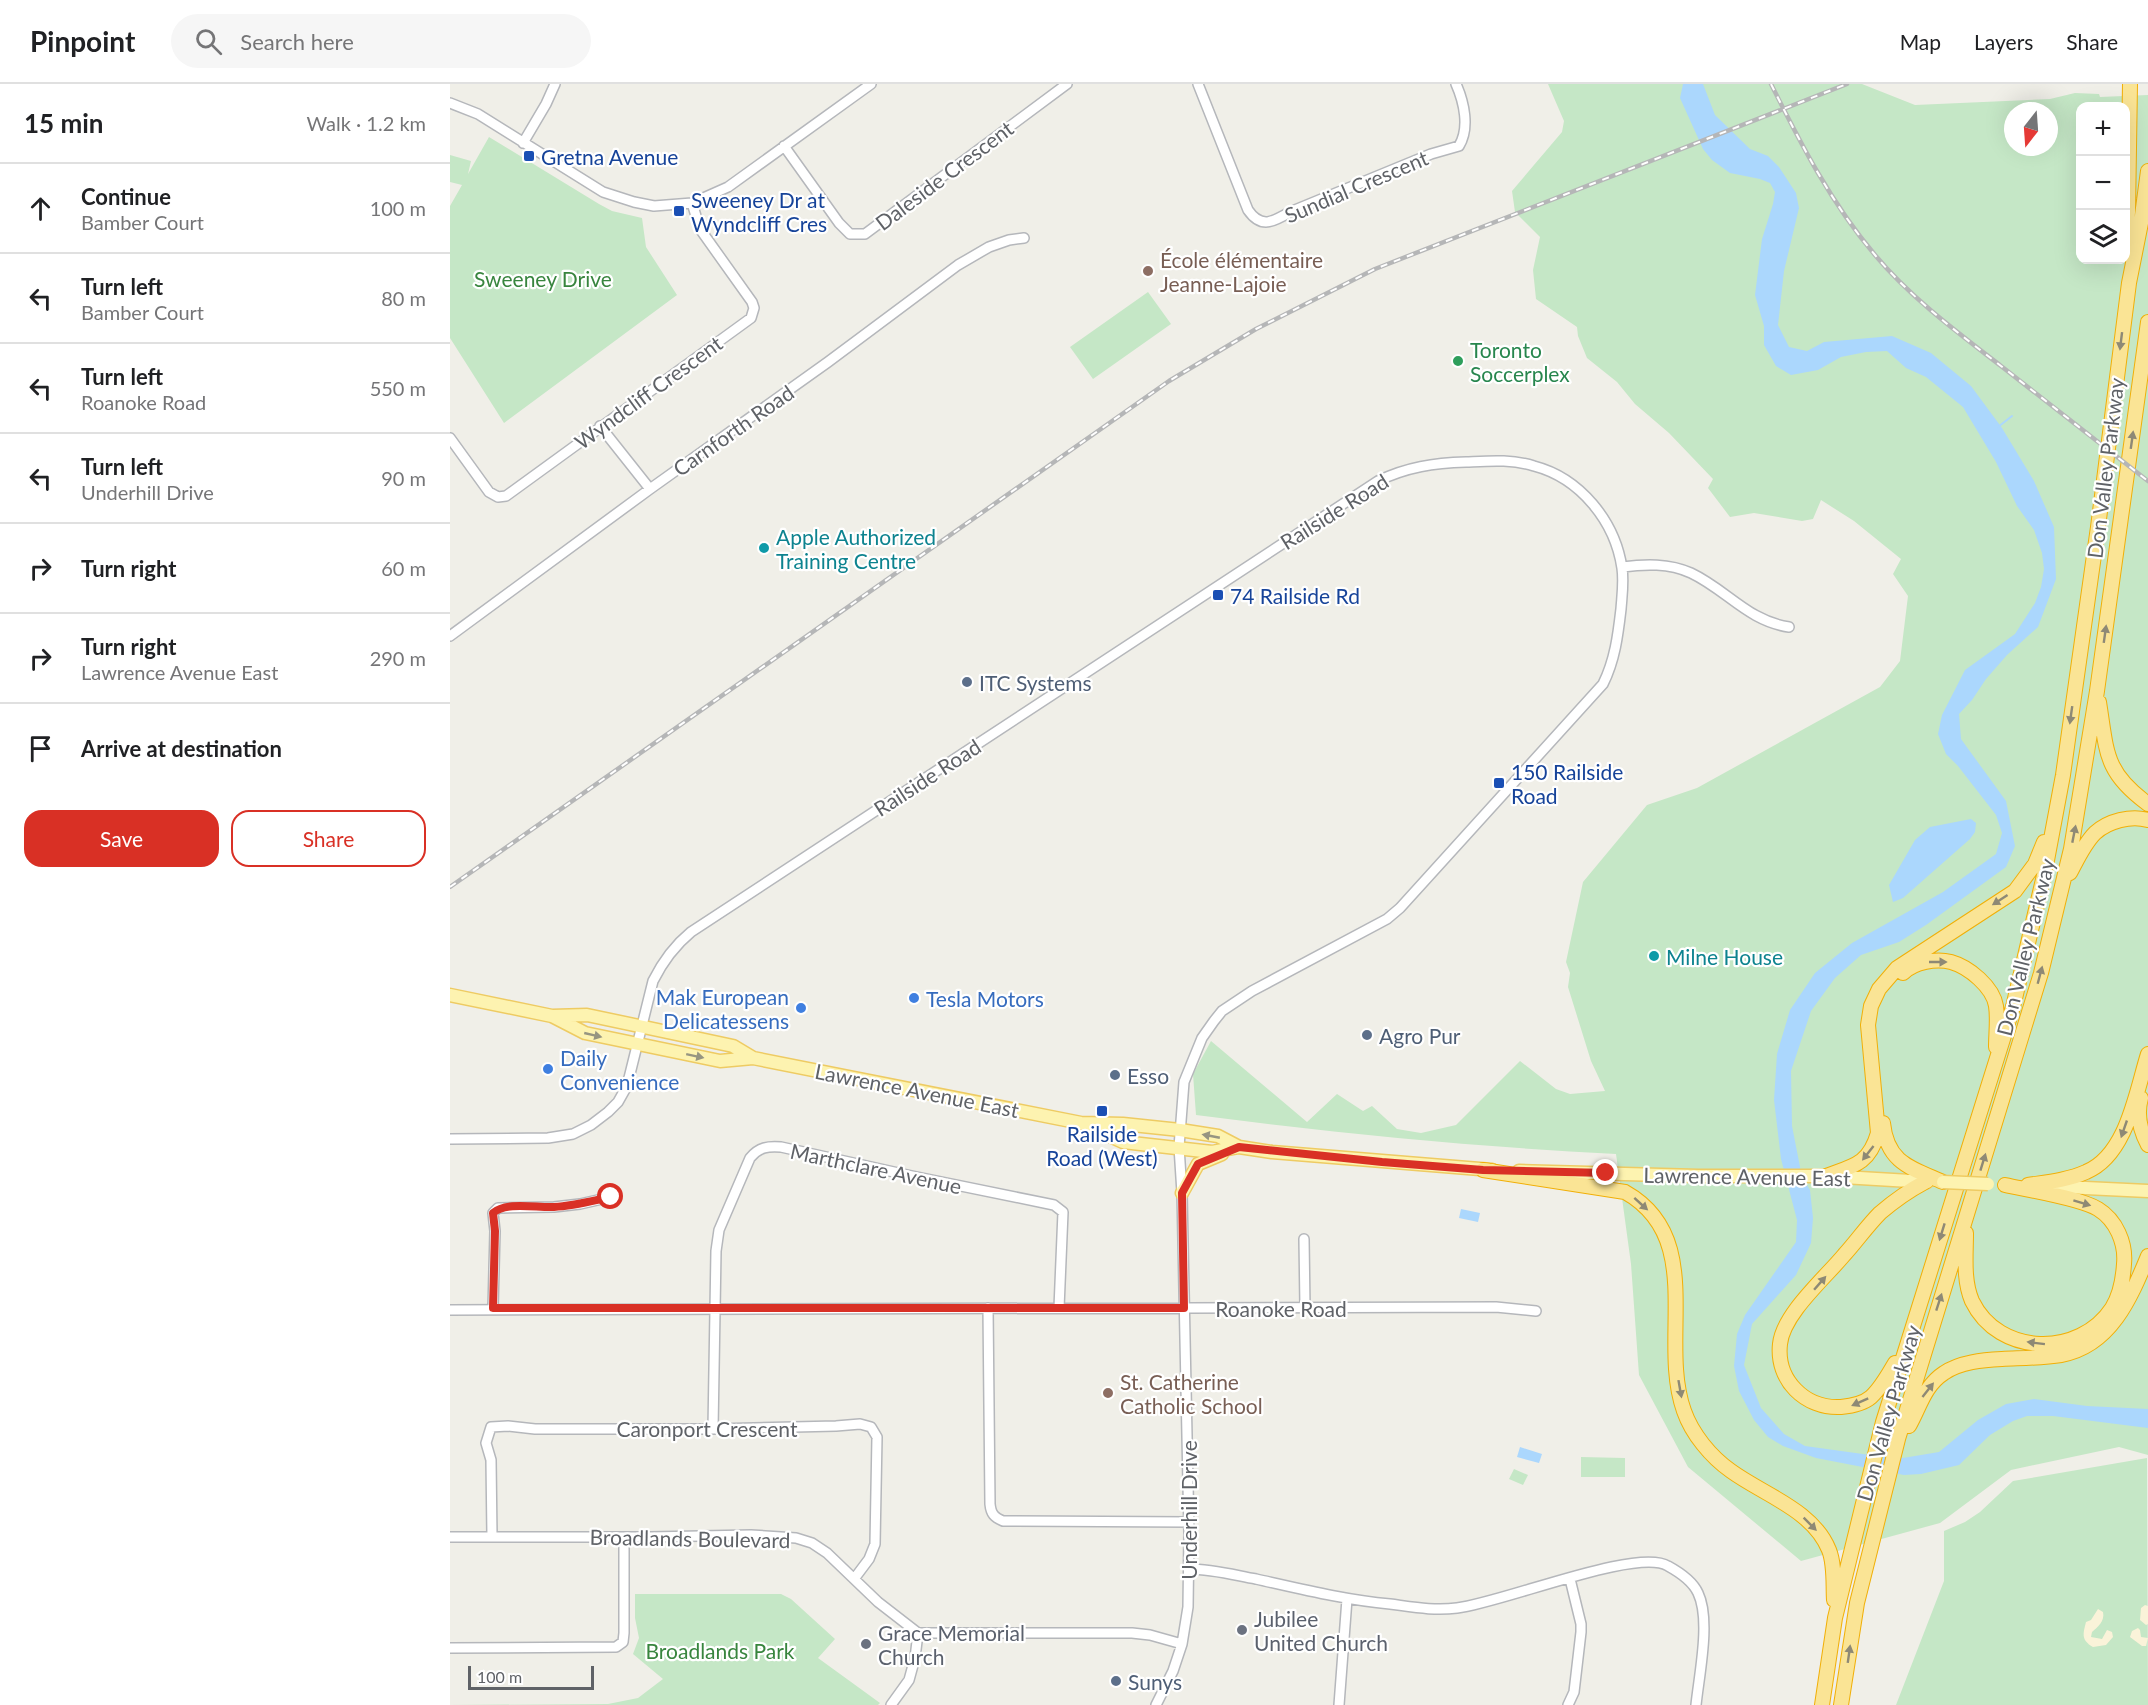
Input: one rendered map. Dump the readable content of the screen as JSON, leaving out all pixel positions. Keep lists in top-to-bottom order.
{
  "streets": {
    "highway": ["Don Valley Parkway"],
    "main road": ["Lawrence Avenue East"],
    "street": [
      "Daleside Crescent",
      "Sundial Crescent",
      "Wyndcliff Crescent",
      "Carnforth Road",
      "Railside Road",
      "Marthclare Avenue",
      "Roanoke Road",
      "Caronport Crescent",
      "Underhill Drive",
      "Broadlands Boulevard"
    ]
  },
  "crossings": [
    ["Railside Road", "Lawrence Avenue East"],
    ["Railside Road", "Underhill Drive"],
    ["Lawrence Avenue East", "Underhill Drive"],
    ["Marthclare Avenue", "Roanoke Road"],
    ["Roanoke Road", "Underhill Drive"],
    ["Caronport Crescent", "Broadlands Boulevard"]
  ],
  "parks": ["Sweeney Drive", "Broadlands Park"],
  "places": {
    "transit": [
      "Gretna Avenue",
      "Sweeney Dr at Wyndcliff Cres",
      "74 Railside Rd",
      "150 Railside Road",
      "Railside Road (West)"
    ],
    "other": [
      "École élémentaire Jeanne-Lajoie",
      "Toronto Soccerplex",
      "Apple Authorized Training Centre",
      "ITC Systems",
      "Milne House",
      "Tesla Motors",
      "Mak European Delicatessens",
      "Agro Pur",
      "Daily Convenience",
      "Esso",
      "St. Catherine Catholic School",
      "Jubilee United Church",
      "Grace Memorial Church",
      "Sunys"
    ]
  },
  "scale_bar": "100 m",
  "north": "bottom",
  "page": {
    "header": "Pinpoint",
    "search": "Search here",
    "nav": ["Map", "Layers", "Share"],
    "heading": ["15 min", "Walk · 1.2 km"],
    "map_buttons": ["+", "−"],
    "list": [
      ["Continue", "Bamber Court", "100 m"],
      ["Turn left", "Bamber Court", "80 m"],
      ["Turn left", "Roanoke Road", "550 m"],
      ["Turn left", "Underhill Drive", "90 m"],
      ["Turn right", "60 m"],
      ["Turn right", "Lawrence Avenue East", "290 m"],
      "Arrive at destination"
    ],
    "buttons": ["Save", "Share"],
    "scale": "100 m"
  }
}
